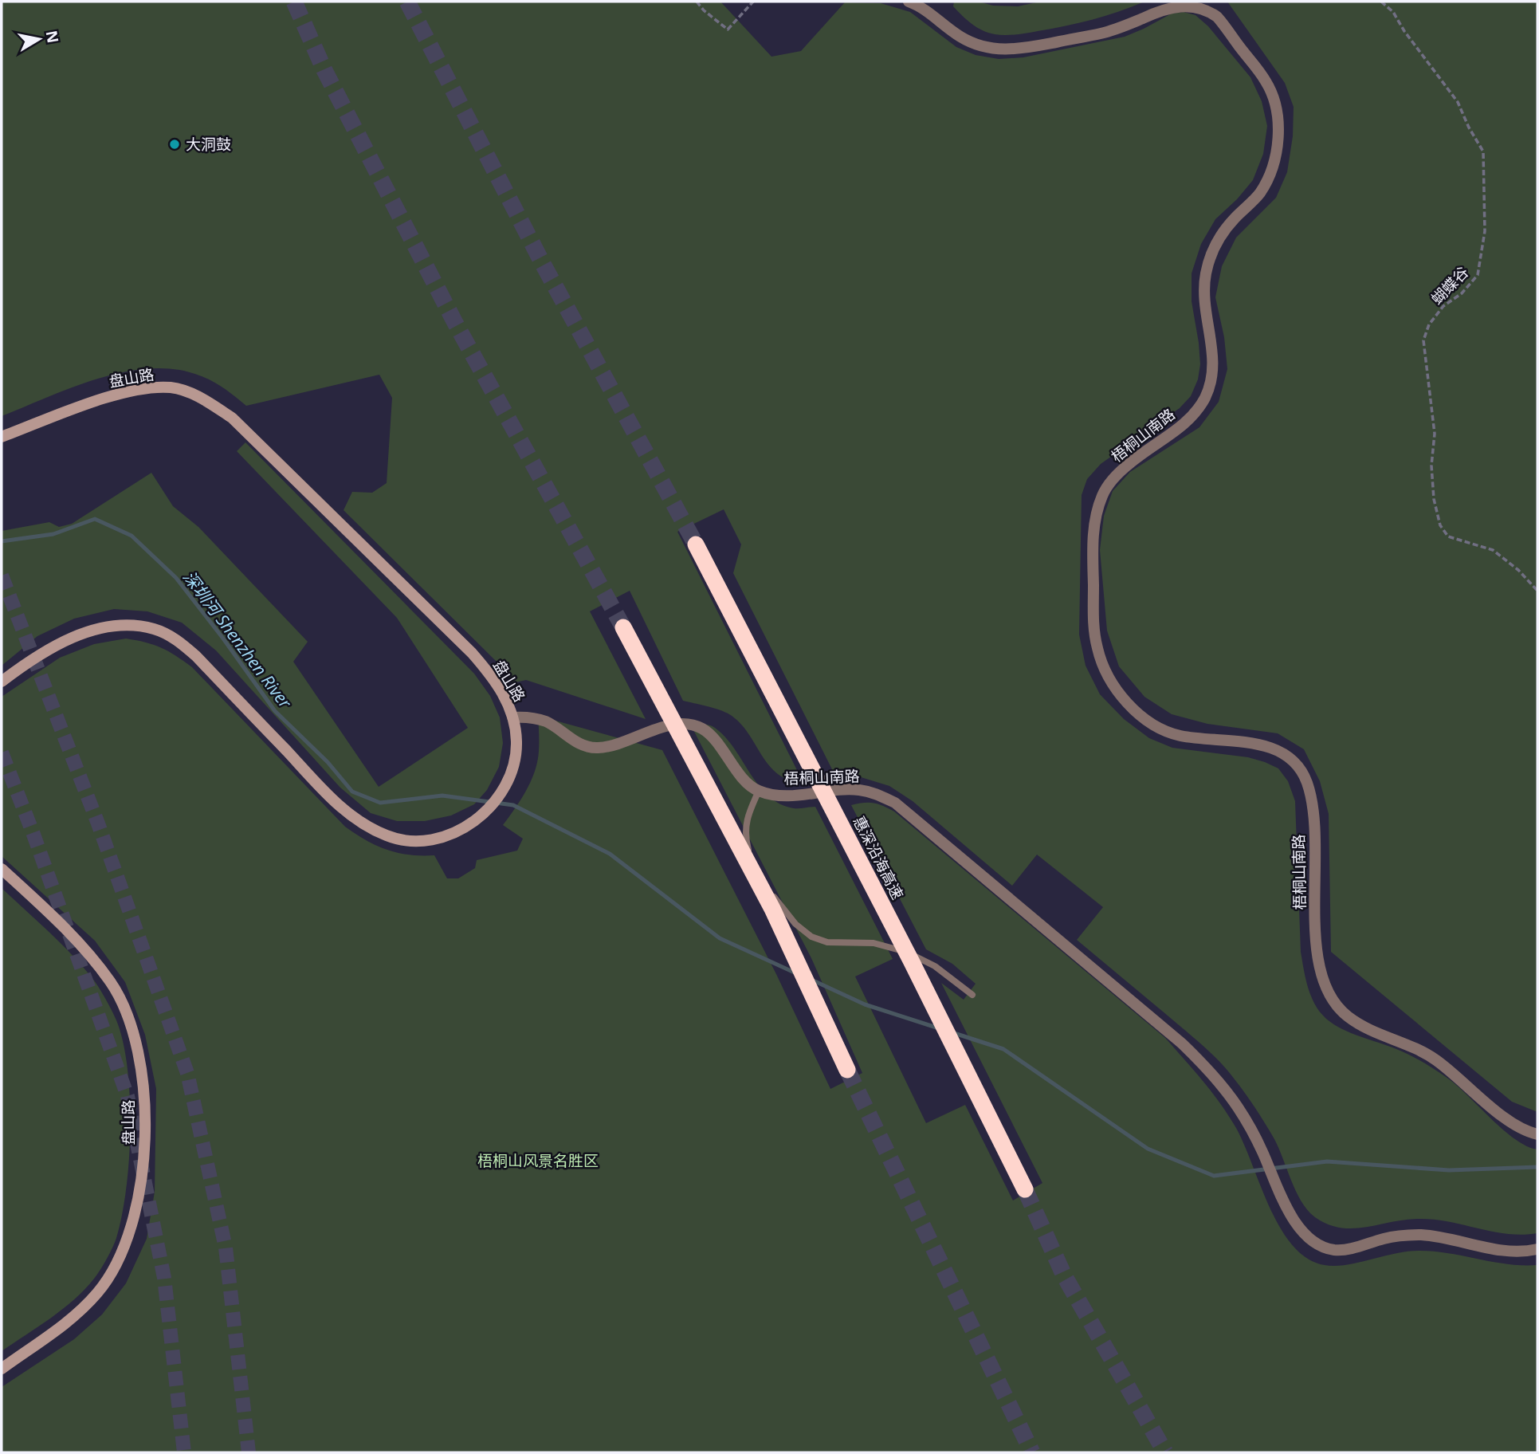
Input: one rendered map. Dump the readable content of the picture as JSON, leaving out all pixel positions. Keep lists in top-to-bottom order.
{
  "streets": {
    "highway": ["惠深沿海高速"],
    "main road": ["盘山路"],
    "street": ["梧桐山南路"],
    "path": ["蝴蝶谷"]
  },
  "water": ["深圳河 Shenzhen River"],
  "parks": ["梧桐山风景名胜区"],
  "places": ["大洞鼓"],
  "north": "right"
}
